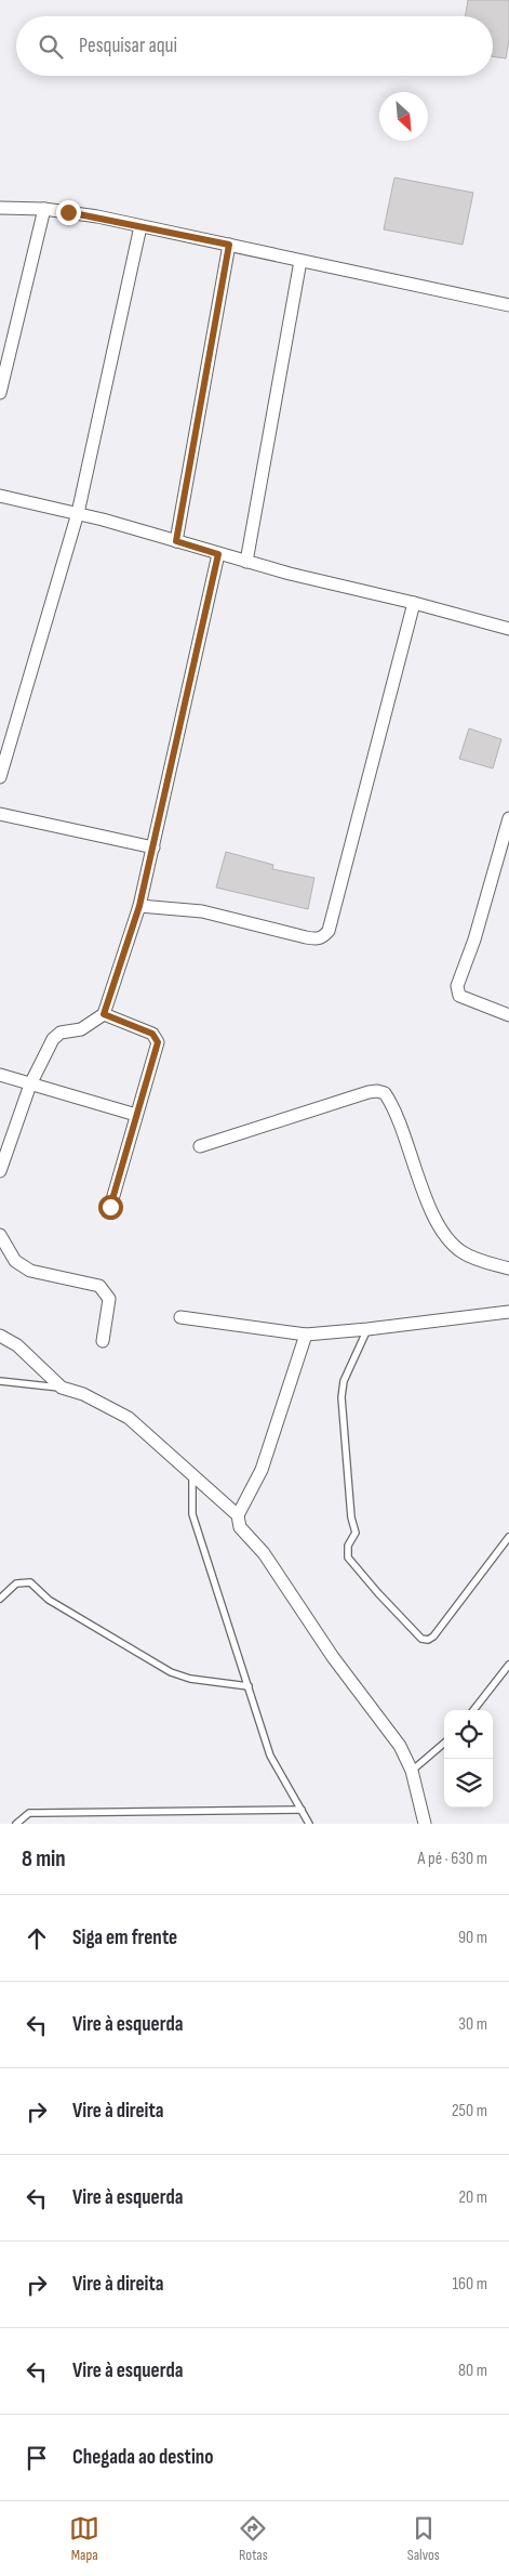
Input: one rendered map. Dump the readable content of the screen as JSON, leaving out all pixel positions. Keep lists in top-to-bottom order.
{
  "north": "bottom right",
  "page": {
    "search": "Pesquisar aqui",
    "heading": ["8 min", "A pé · 630 m"],
    "list": [
      ["Siga em frente", "90 m"],
      ["Vire à esquerda", "30 m"],
      ["Vire à direita", "250 m"],
      ["Vire à esquerda", "20 m"],
      ["Vire à direita", "160 m"],
      ["Vire à esquerda", "80 m"],
      "Chegada ao destino"
    ],
    "nav": ["Mapa", "Rotas", "Salvos"]
  }
}
